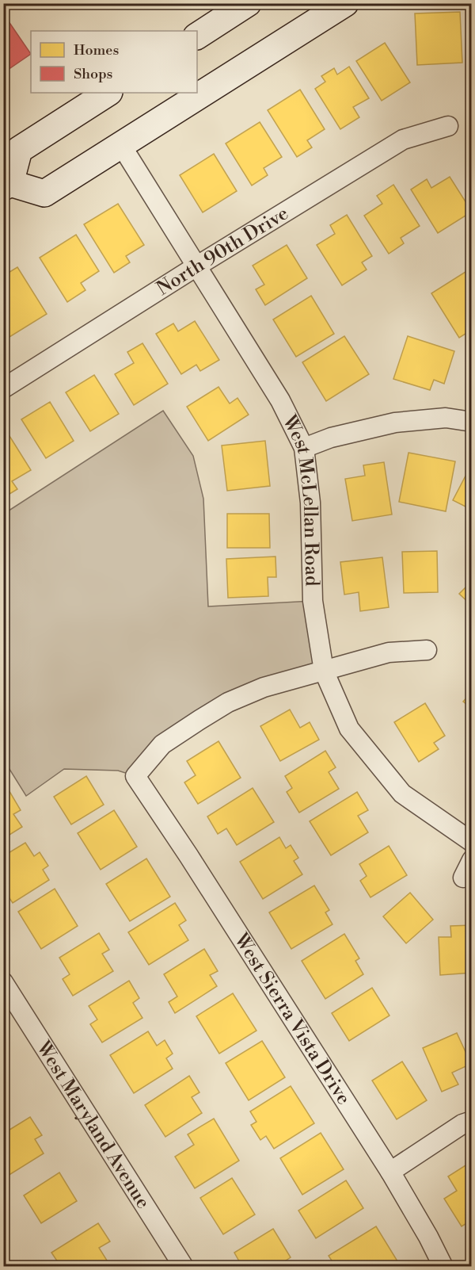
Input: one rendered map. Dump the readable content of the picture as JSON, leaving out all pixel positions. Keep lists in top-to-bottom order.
{
  "streets": {
    "street": [
      "North 90th Drive",
      "West McLellan Road",
      "West Sierra Vista Drive",
      "West Maryland Avenue"
    ]
  },
  "crossings": [
    ["North 90th Drive", "West McLellan Road"],
    ["West McLellan Road", "West Sierra Vista Drive"]
  ],
  "legend": ["Homes", "Shops"]
}
